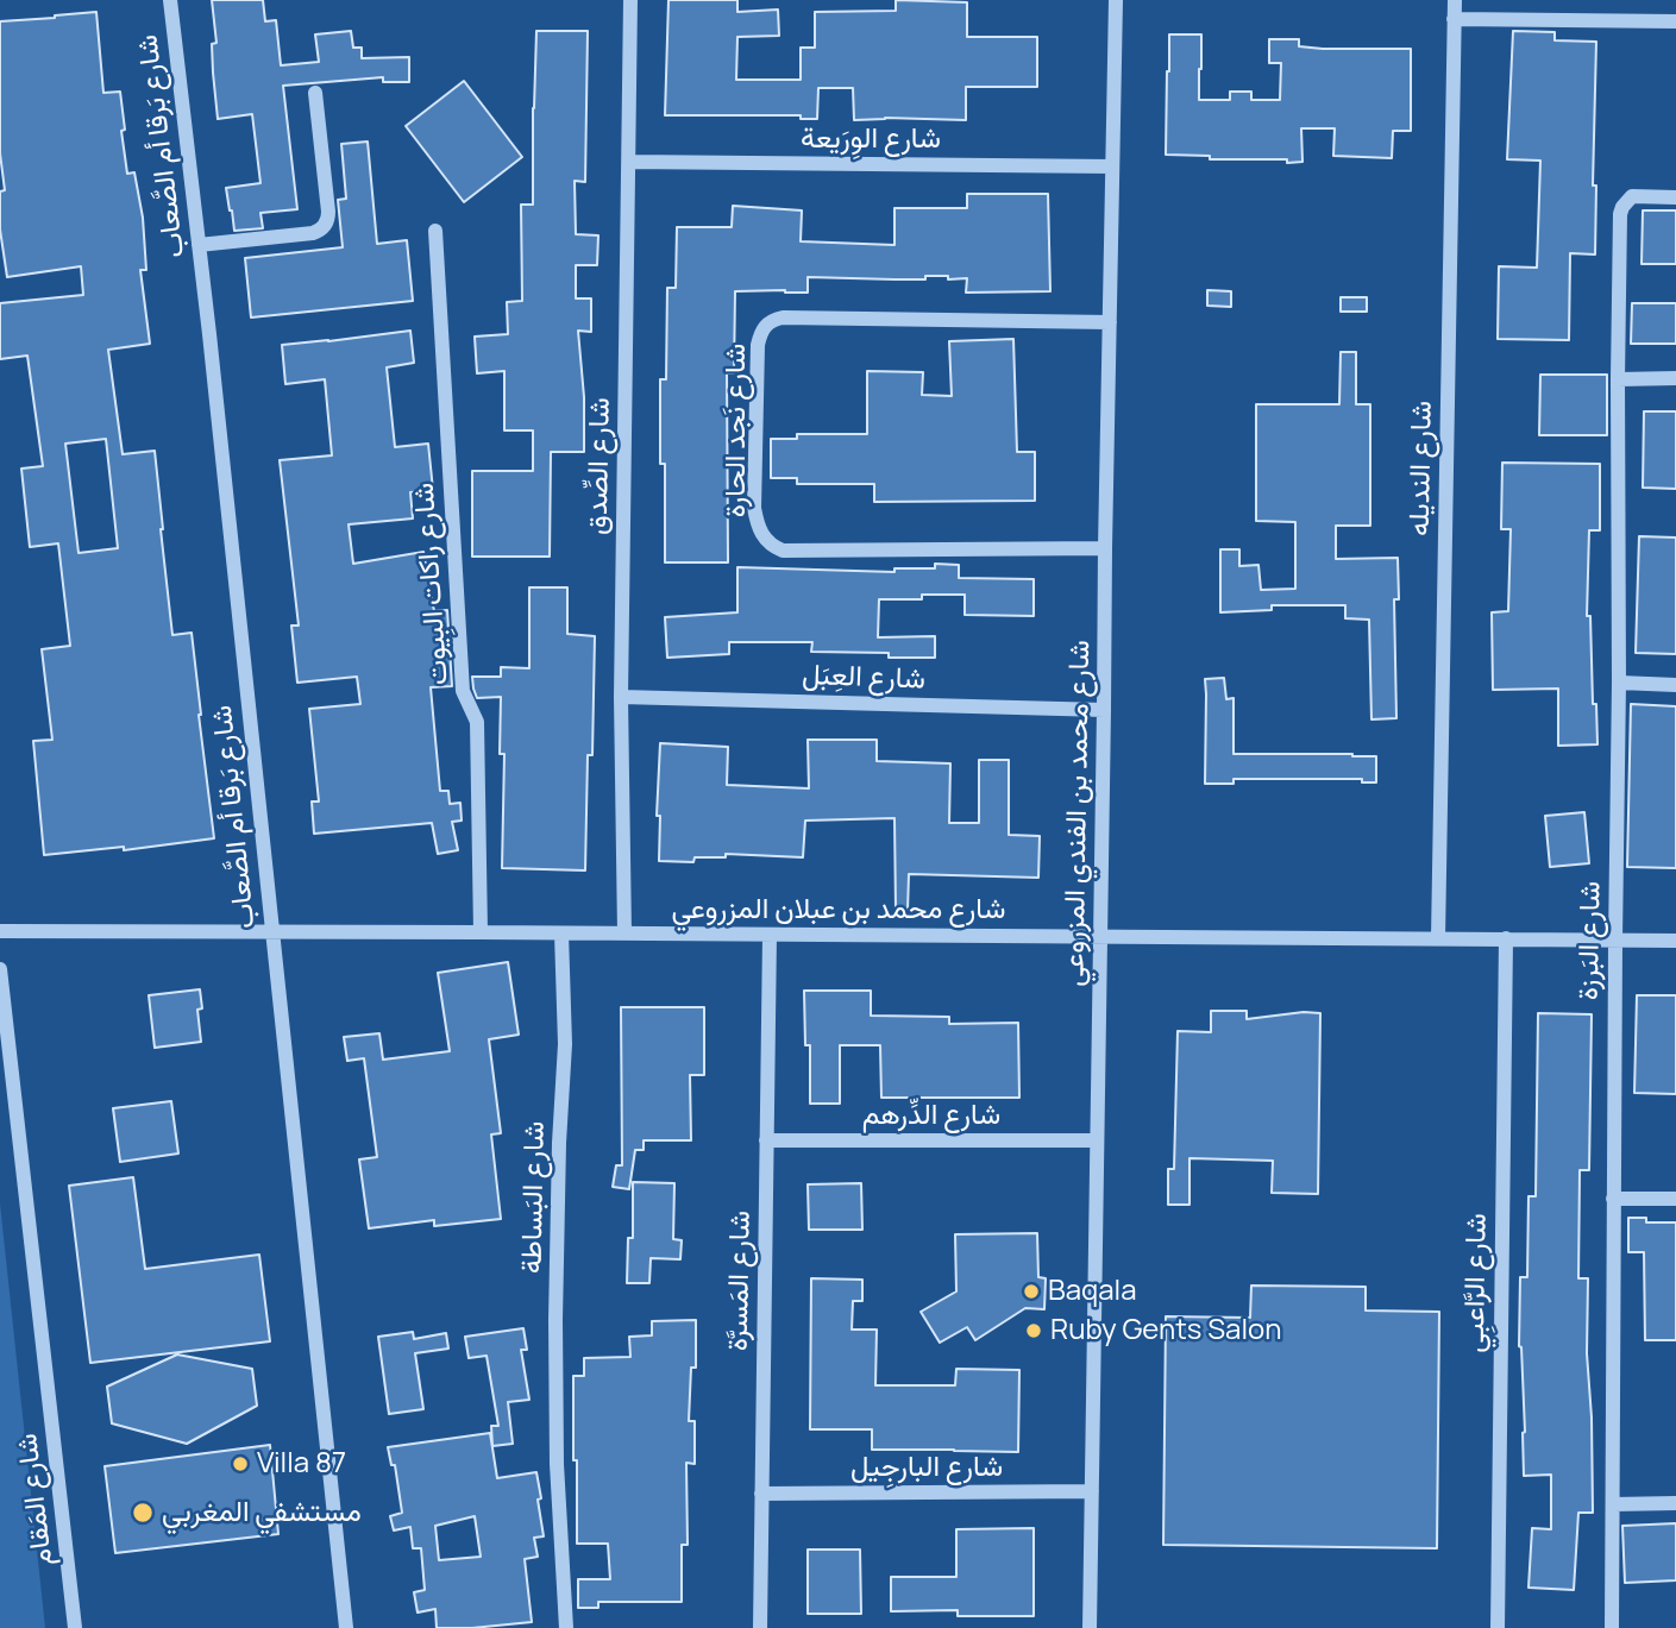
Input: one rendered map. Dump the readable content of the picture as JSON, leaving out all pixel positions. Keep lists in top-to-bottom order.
{
  "streets": {
    "street": [
      "شارع الوِرَيعة",
      "شارع بَرقا أم الصَّعاب",
      "شارع نَجد الحارة",
      "شارع الصِّدق",
      "شارع النديله",
      "شارع راكات البِيوت",
      "شارع العِبَل",
      "شارع محمد بن الفندي المزروعي",
      "شارع محمد بن عبلان المزروعي",
      "شارع البَرزة",
      "شارع الدِّرهم",
      "شارع البَساطة",
      "شارع المَسرَّة",
      "شارع الرَّاعبِي",
      "شارع البارجِيل",
      "شارع المَقام"
    ]
  },
  "crossings": [
    ["شارع الوِرَيعة", "شارع الصِّدق"],
    ["شارع الوِرَيعة", "شارع محمد بن الفندي المزروعي"],
    ["شارع بَرقا أم الصَّعاب", "شارع محمد بن عبلان المزروعي"],
    ["شارع نَجد الحارة", "شارع محمد بن الفندي المزروعي"],
    ["شارع الصِّدق", "شارع العِبَل"],
    ["شارع الصِّدق", "شارع محمد بن عبلان المزروعي"],
    ["شارع النديله", "شارع محمد بن عبلان المزروعي"],
    ["شارع راكات البِيوت", "شارع محمد بن عبلان المزروعي"],
    ["شارع العِبَل", "شارع محمد بن الفندي المزروعي"],
    ["شارع محمد بن الفندي المزروعي", "شارع محمد بن عبلان المزروعي"],
    ["شارع محمد بن الفندي المزروعي", "شارع الدِّرهم"],
    ["شارع محمد بن الفندي المزروعي", "شارع البارجِيل"],
    ["شارع محمد بن عبلان المزروعي", "شارع البَرزة"],
    ["شارع محمد بن عبلان المزروعي", "شارع البَساطة"],
    ["شارع محمد بن عبلان المزروعي", "شارع المَسرَّة"],
    ["شارع محمد بن عبلان المزروعي", "شارع الرَّاعبِي"],
    ["شارع الدِّرهم", "شارع المَسرَّة"],
    ["شارع المَسرَّة", "شارع البارجِيل"]
  ],
  "places": [
    "Baqala",
    "Ruby Gents Salon",
    "Villa 87",
    "مستشفي المغربي"
  ]
}
